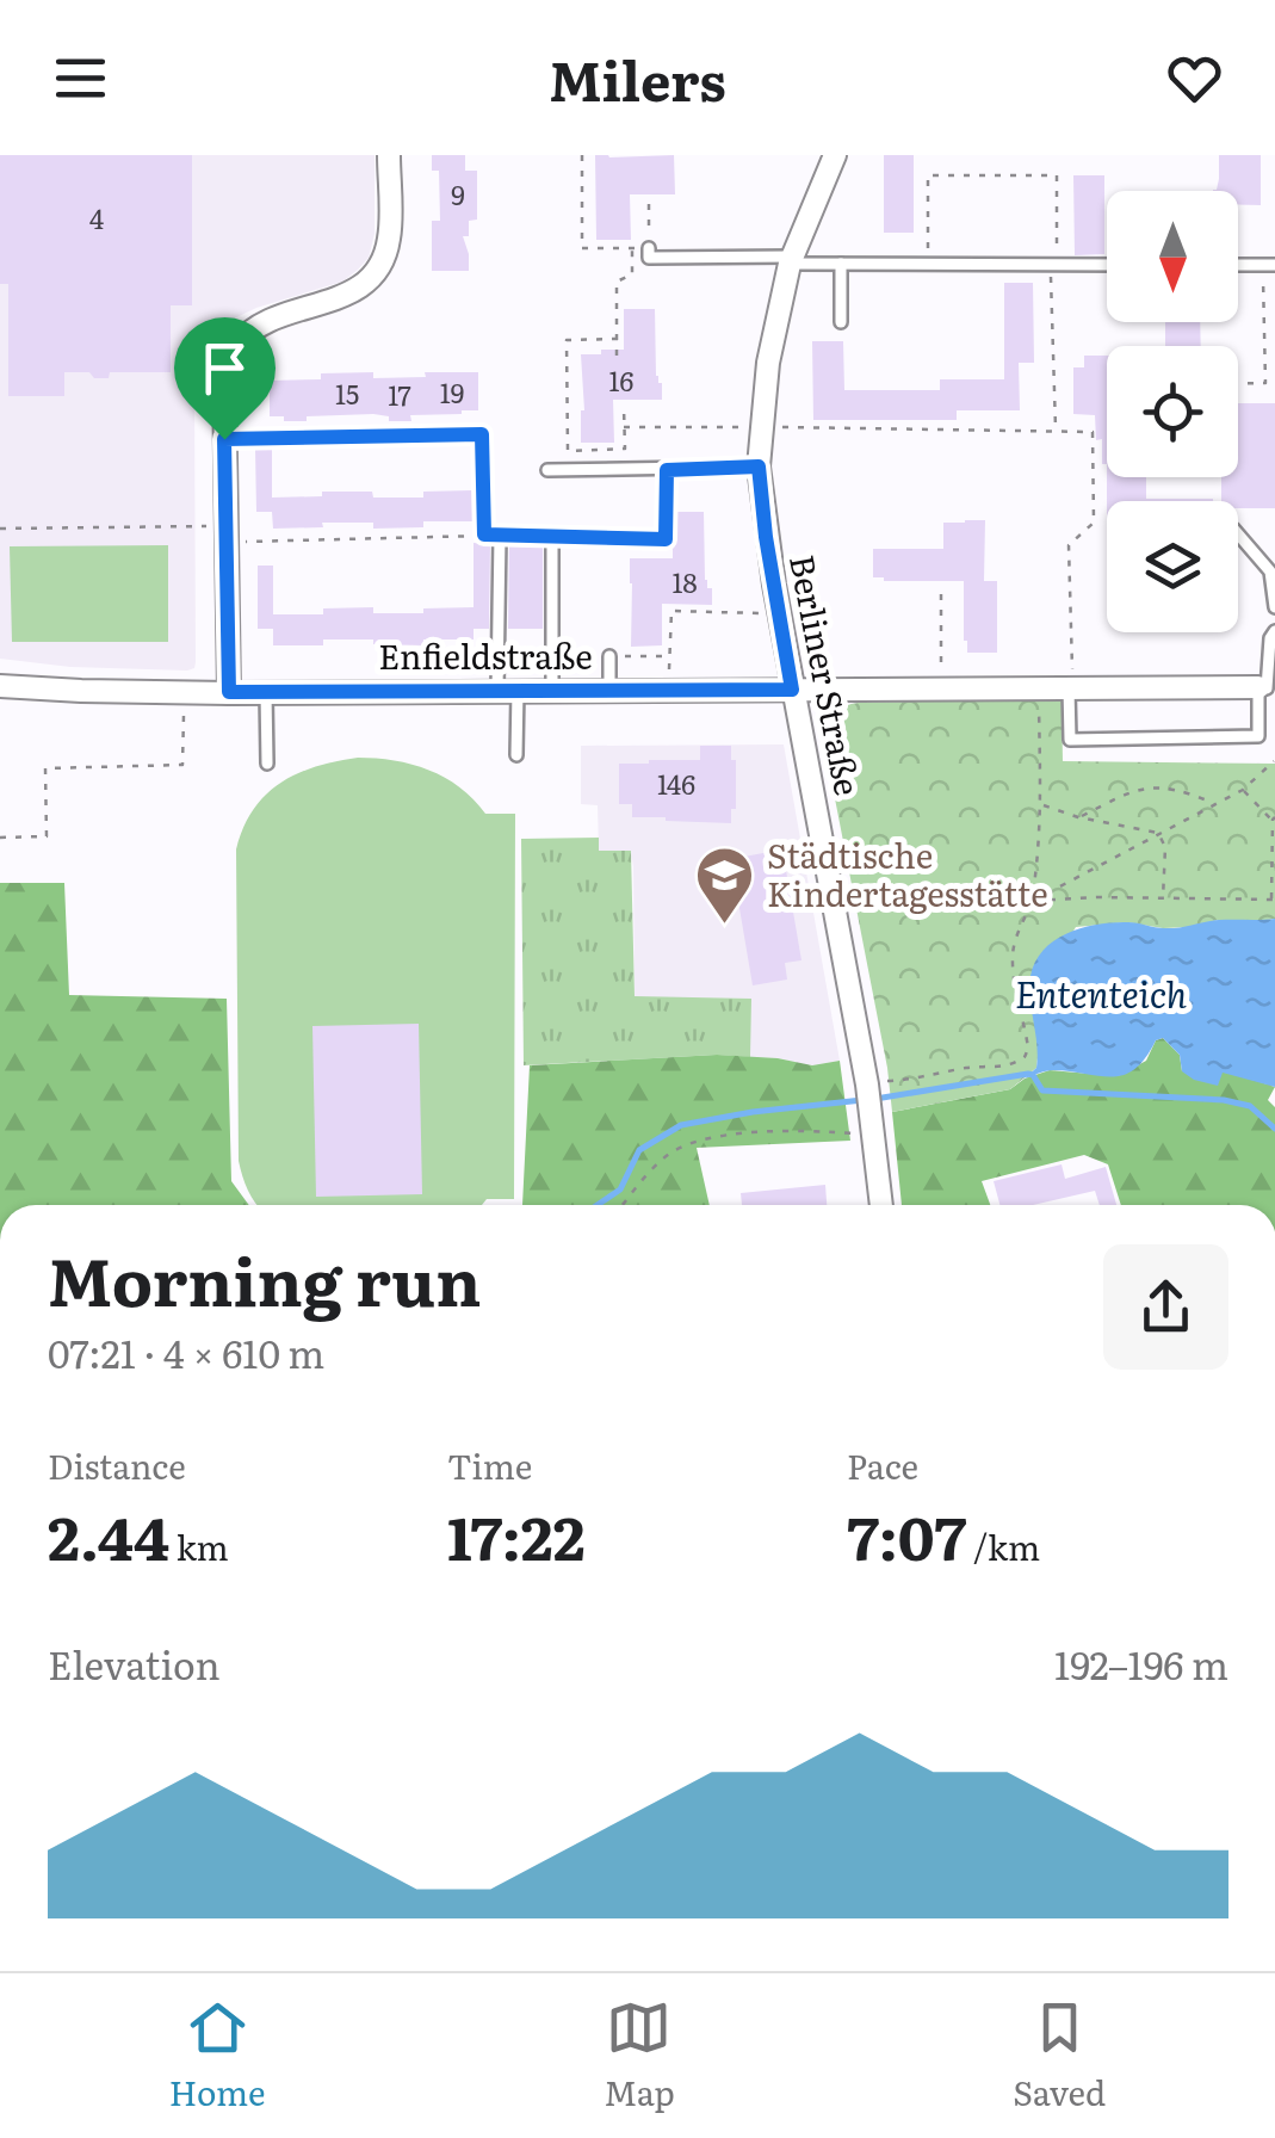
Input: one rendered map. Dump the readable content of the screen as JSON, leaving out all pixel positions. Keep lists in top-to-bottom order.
{
  "streets": {
    "street": ["Enfieldstraße", "Berliner Straße"]
  },
  "crossings": [
    ["Enfieldstraße", "Berliner Straße"]
  ],
  "water": ["Ententeich"],
  "places": {
    "school or university": ["Städtische Kindertagesstätte"]
  },
  "house_numbers": [
    "9",
    "4",
    "16",
    "19",
    "15",
    "17",
    "18",
    "146"
  ],
  "north": "bottom",
  "page": {
    "header": "Milers",
    "heading": ["Morning run", "07:21 · 4 × 610 m"],
    "stats": [
      ["Distance", "2.44 km"],
      ["Time", "17:22"],
      ["Pace", "7:07 /km"]
    ],
    "chart": ["Elevation", "192–196 m"],
    "tabs": ["Home", "Map", "Saved"]
  }
}
